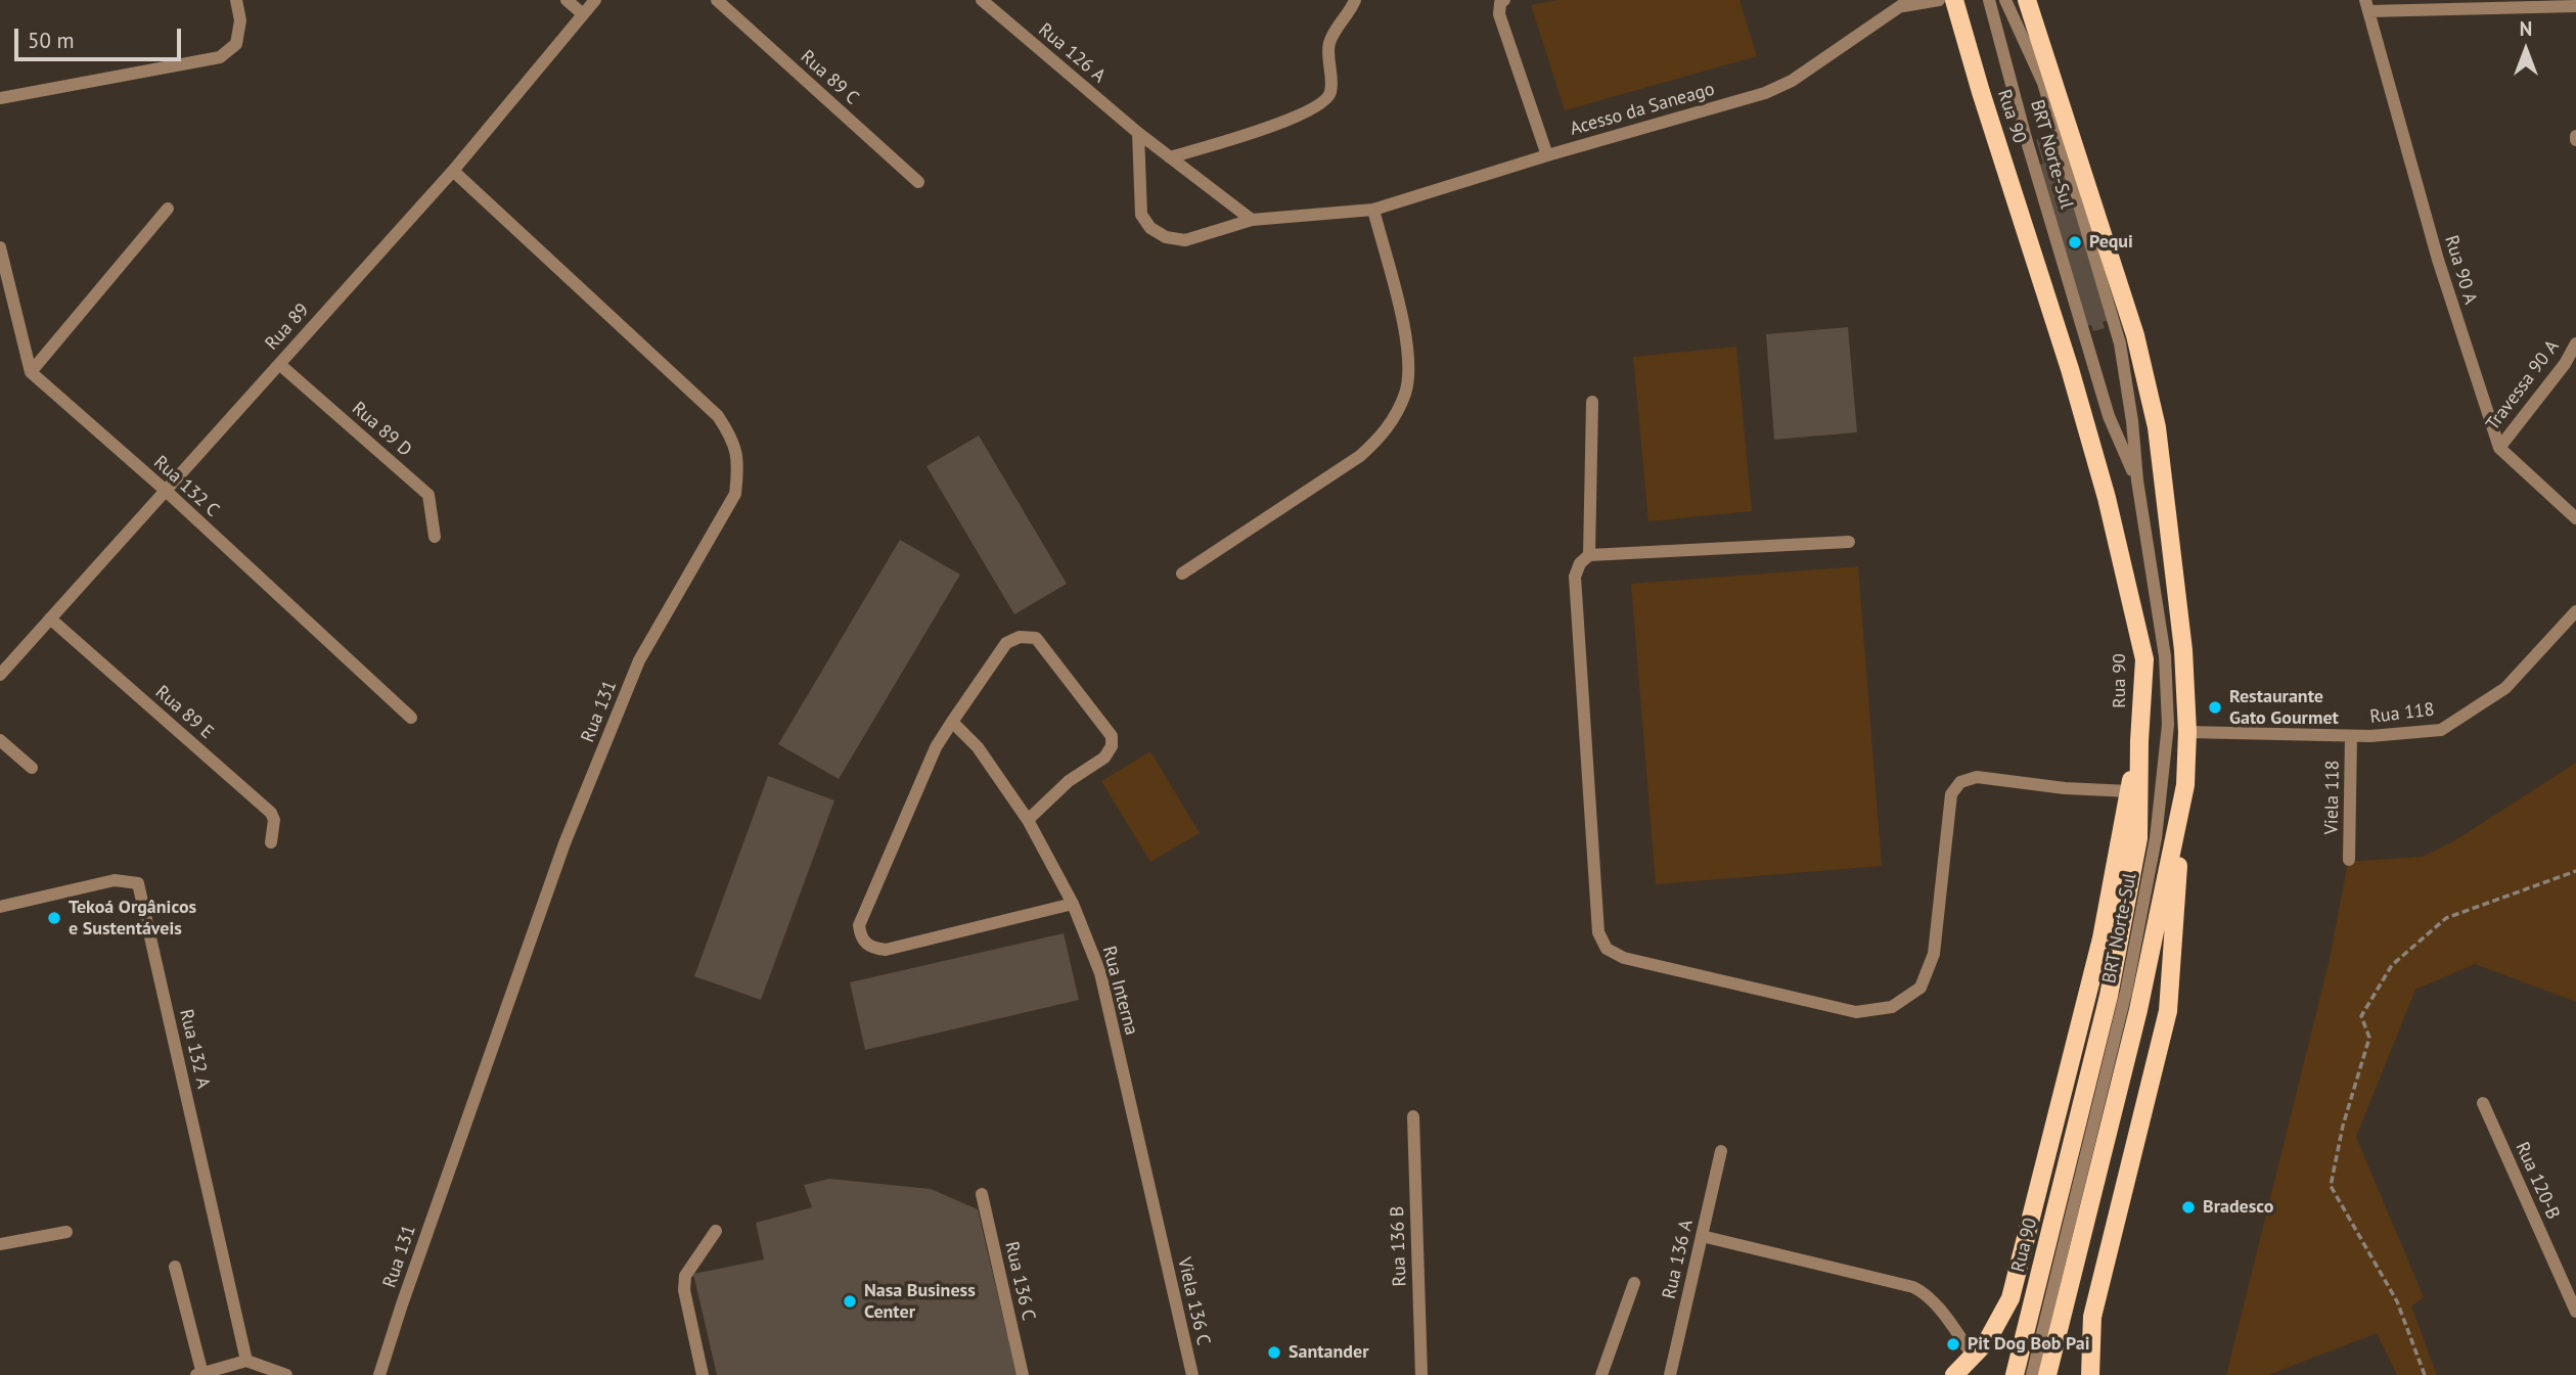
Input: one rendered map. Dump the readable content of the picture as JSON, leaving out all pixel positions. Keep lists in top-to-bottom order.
{
  "streets": {
    "main road": ["Rua 90"],
    "street": [
      "Rua 126 A",
      "Rua 89 C",
      "Acesso da Saneago",
      "BRT Norte-Sul",
      "Rua 90 A",
      "Rua 89",
      "Travessa 90 A",
      "Rua 89 D",
      "Rua 132 C",
      "Rua 131",
      "Rua 89 E",
      "Rua 118",
      "Viela 118",
      "Rua Interna",
      "Rua 132 A",
      "Rua 120-B",
      "Rua 136 B",
      "Rua 136 A",
      "Rua 136 C",
      "Viela 136 C"
    ]
  },
  "crossings": [
    ["Rua 126 A", "Acesso da Saneago"],
    ["Acesso da Saneago", "Rua 90"],
    ["Rua 90 A", "Travessa 90 A"],
    ["Rua 89", "Rua 89 D"],
    ["Rua 89", "Rua 132 C"],
    ["Rua 89", "Rua 131"],
    ["Rua 89", "Rua 89 E"],
    ["Rua 118", "Viela 118"],
    ["Rua Interna", "Viela 136 C"]
  ],
  "places": [
    "Pequi",
    "Restaurante Gato Gourmet",
    "Tekoá Orgânicos e Sustentáveis",
    "Bradesco",
    "Nasa Business Center",
    "Pit Dog Bob Pai",
    "Santander"
  ],
  "scale_bar": "50 m",
  "north": "top"
}
